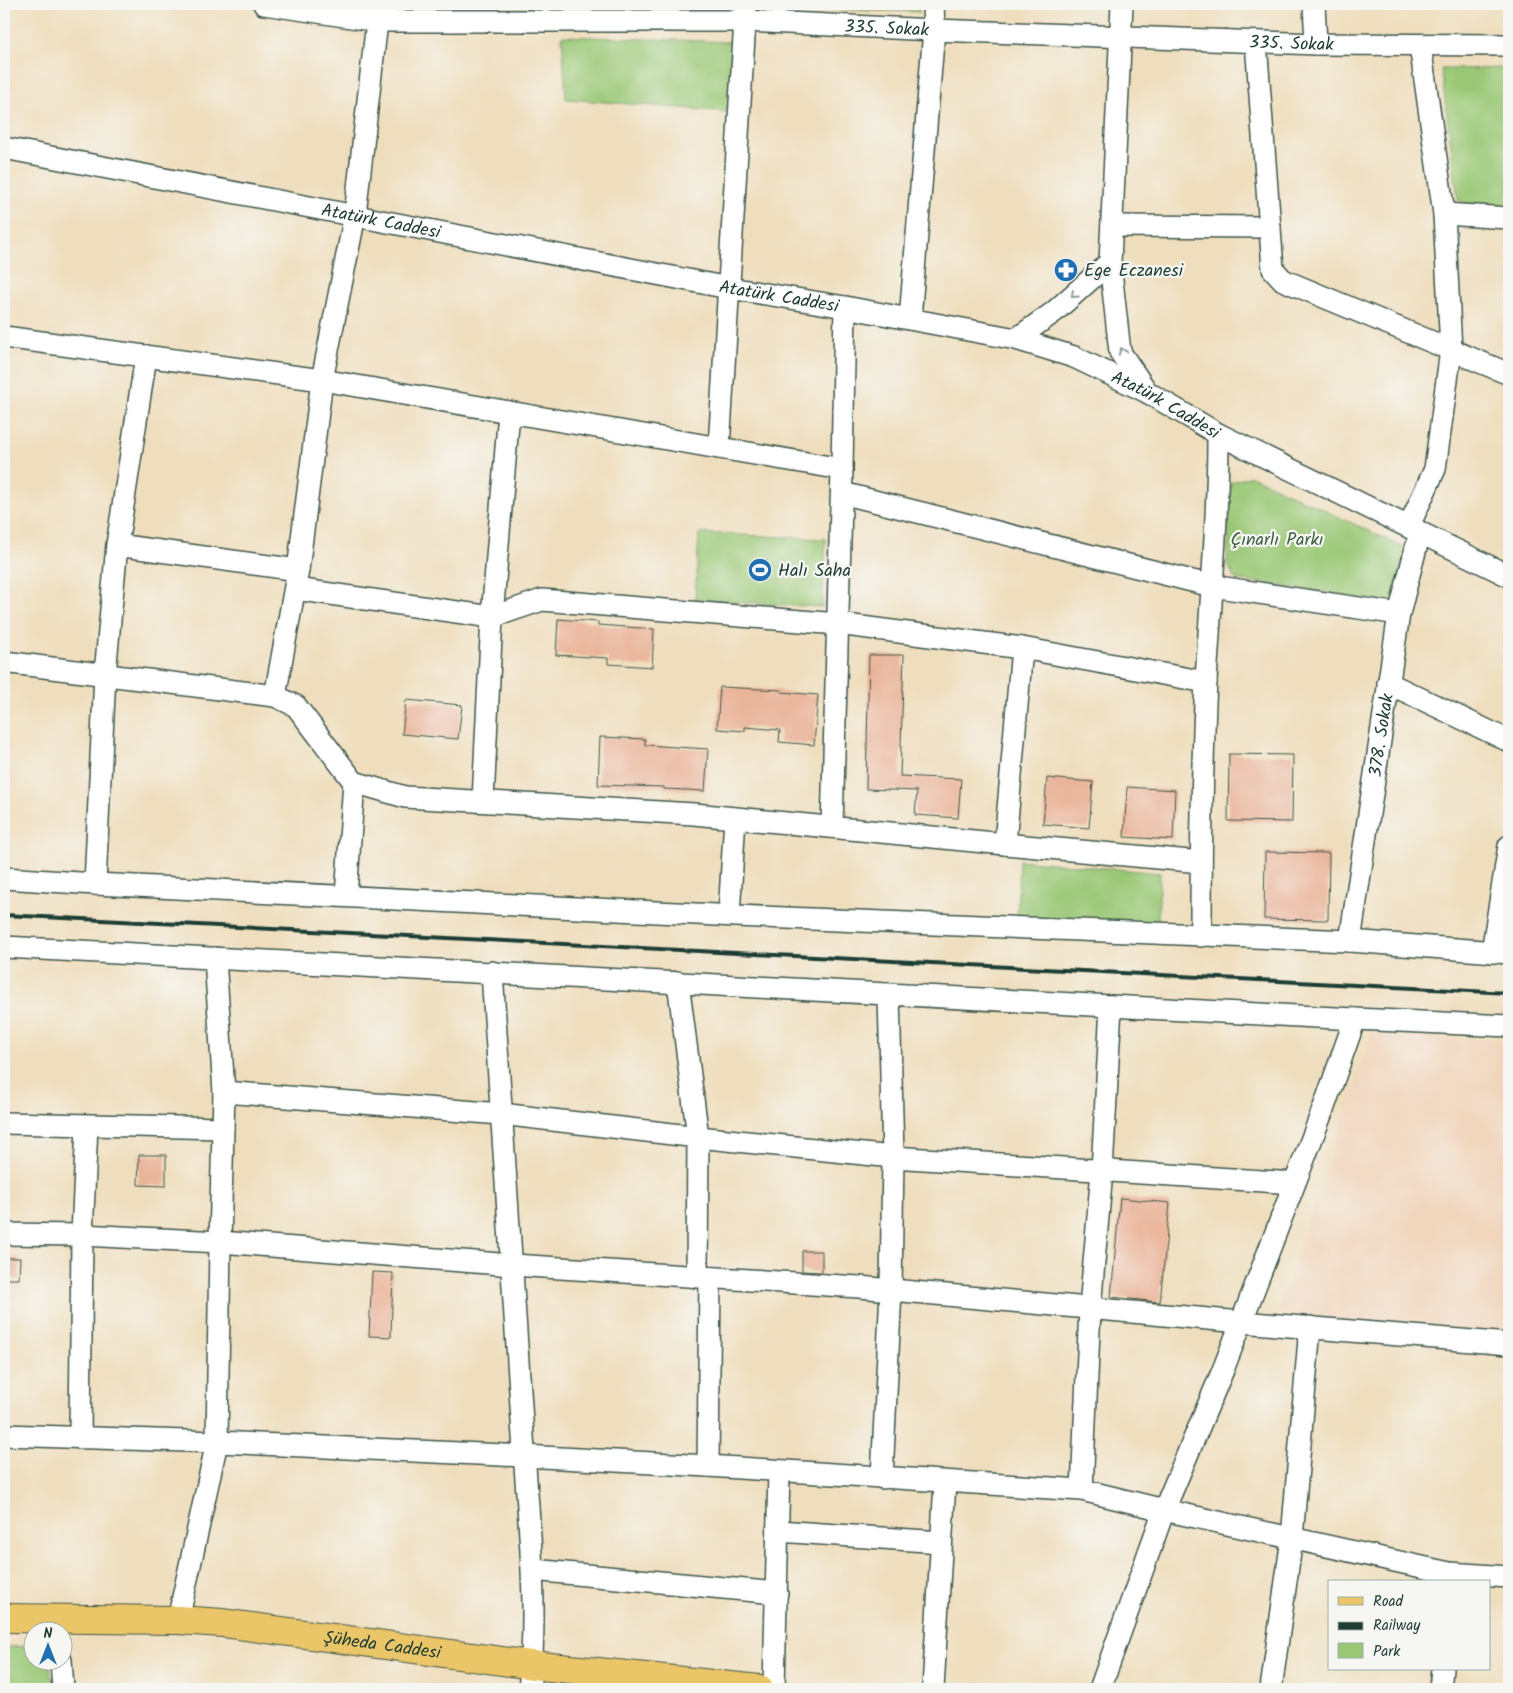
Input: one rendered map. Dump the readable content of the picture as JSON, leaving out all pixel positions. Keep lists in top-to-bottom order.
{
  "streets": {
    "main road": ["Şüheda Caddesi"],
    "street": ["335. Sokak", "Atatürk Caddesi", "378. Sokak"]
  },
  "crossings": [
    ["335. Sokak", "378. Sokak"],
    ["Atatürk Caddesi", "378. Sokak"]
  ],
  "parks": ["Çınarlı Parkı"],
  "places": {
    "pharmacy": ["Ege Eczanesi"],
    "sports": ["Halı Saha"]
  },
  "legend": ["Road", "Railway", "Park"],
  "north": "top"
}
